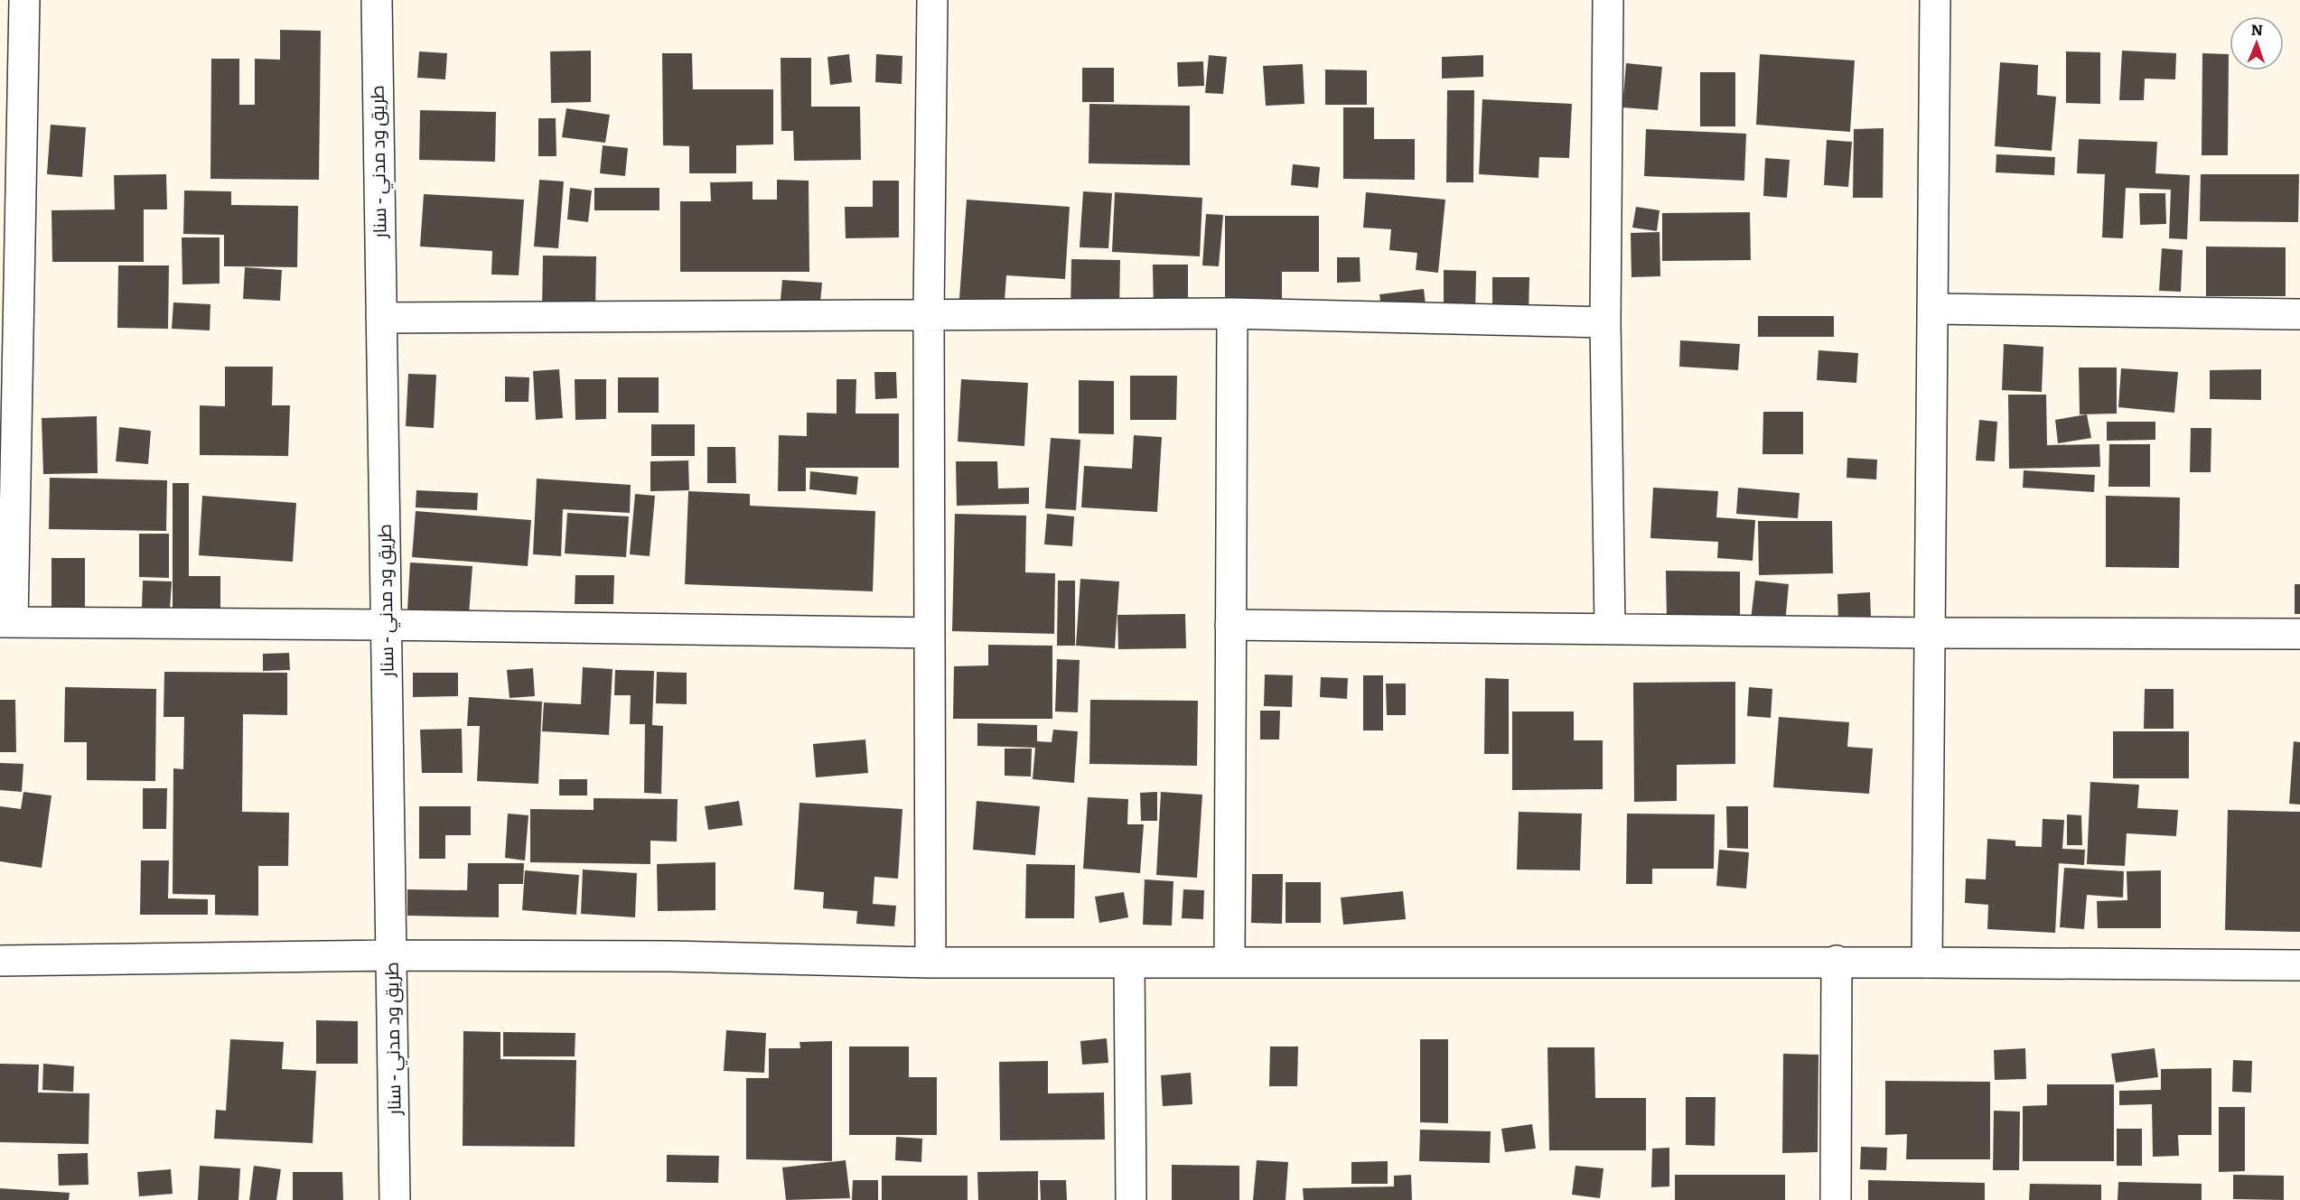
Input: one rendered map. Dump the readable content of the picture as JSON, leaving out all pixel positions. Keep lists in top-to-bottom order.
{
  "streets": {
    "street": ["طريق ود مدني - سنار"]
  },
  "north": "top"
}
